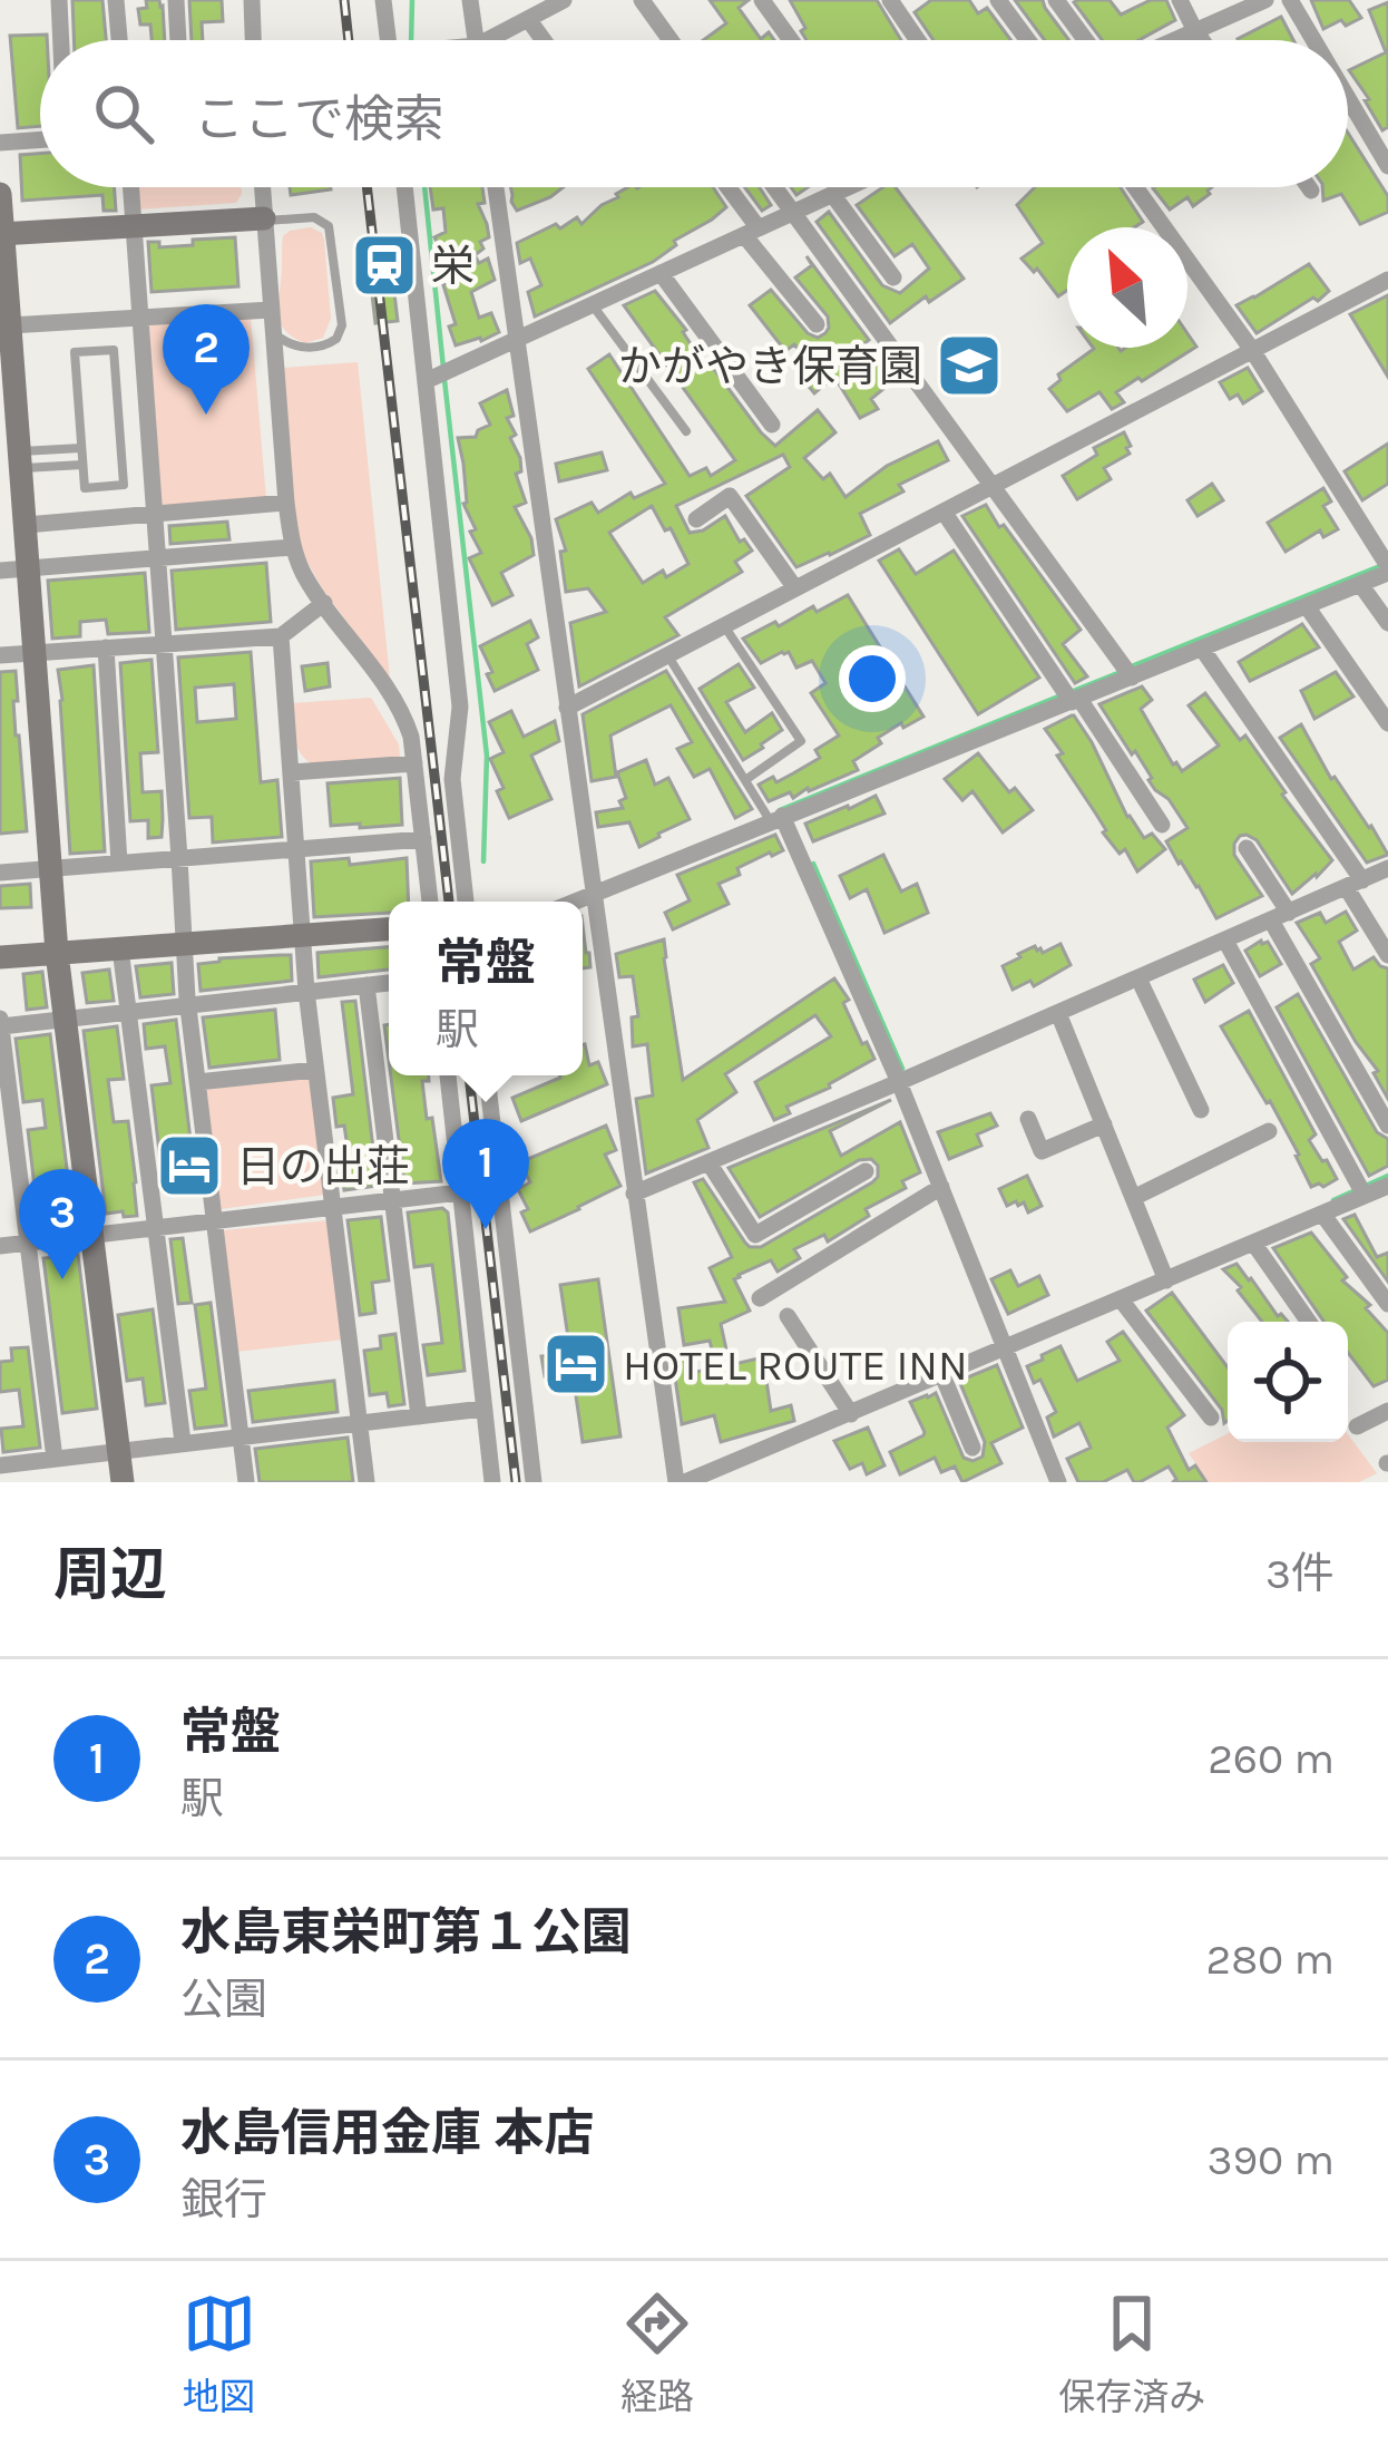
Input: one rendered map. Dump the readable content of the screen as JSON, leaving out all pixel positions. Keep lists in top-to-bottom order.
{
  "places": {
    "station": ["栄"],
    "school or university": ["かがやき保育園"],
    "hotel": ["日の出荘", "HOTEL ROUTE INN"]
  },
  "north": "top left",
  "page": {
    "search": "ここで検索",
    "pins": ["2", "1", "3"],
    "popup": ["常盤", "駅"],
    "heading": ["周辺", "3件"],
    "list": [
      {
        "mark": "1",
        "name": "常盤",
        "note": "駅",
        "value": "260 m"
      },
      {
        "mark": "2",
        "name": "水島東栄町第１公園",
        "note": "公園",
        "value": "280 m"
      },
      {
        "mark": "3",
        "name": "水島信用金庫 本店",
        "note": "銀行",
        "value": "390 m"
      }
    ],
    "nav": ["地図", "経路", "保存済み"]
  }
}
